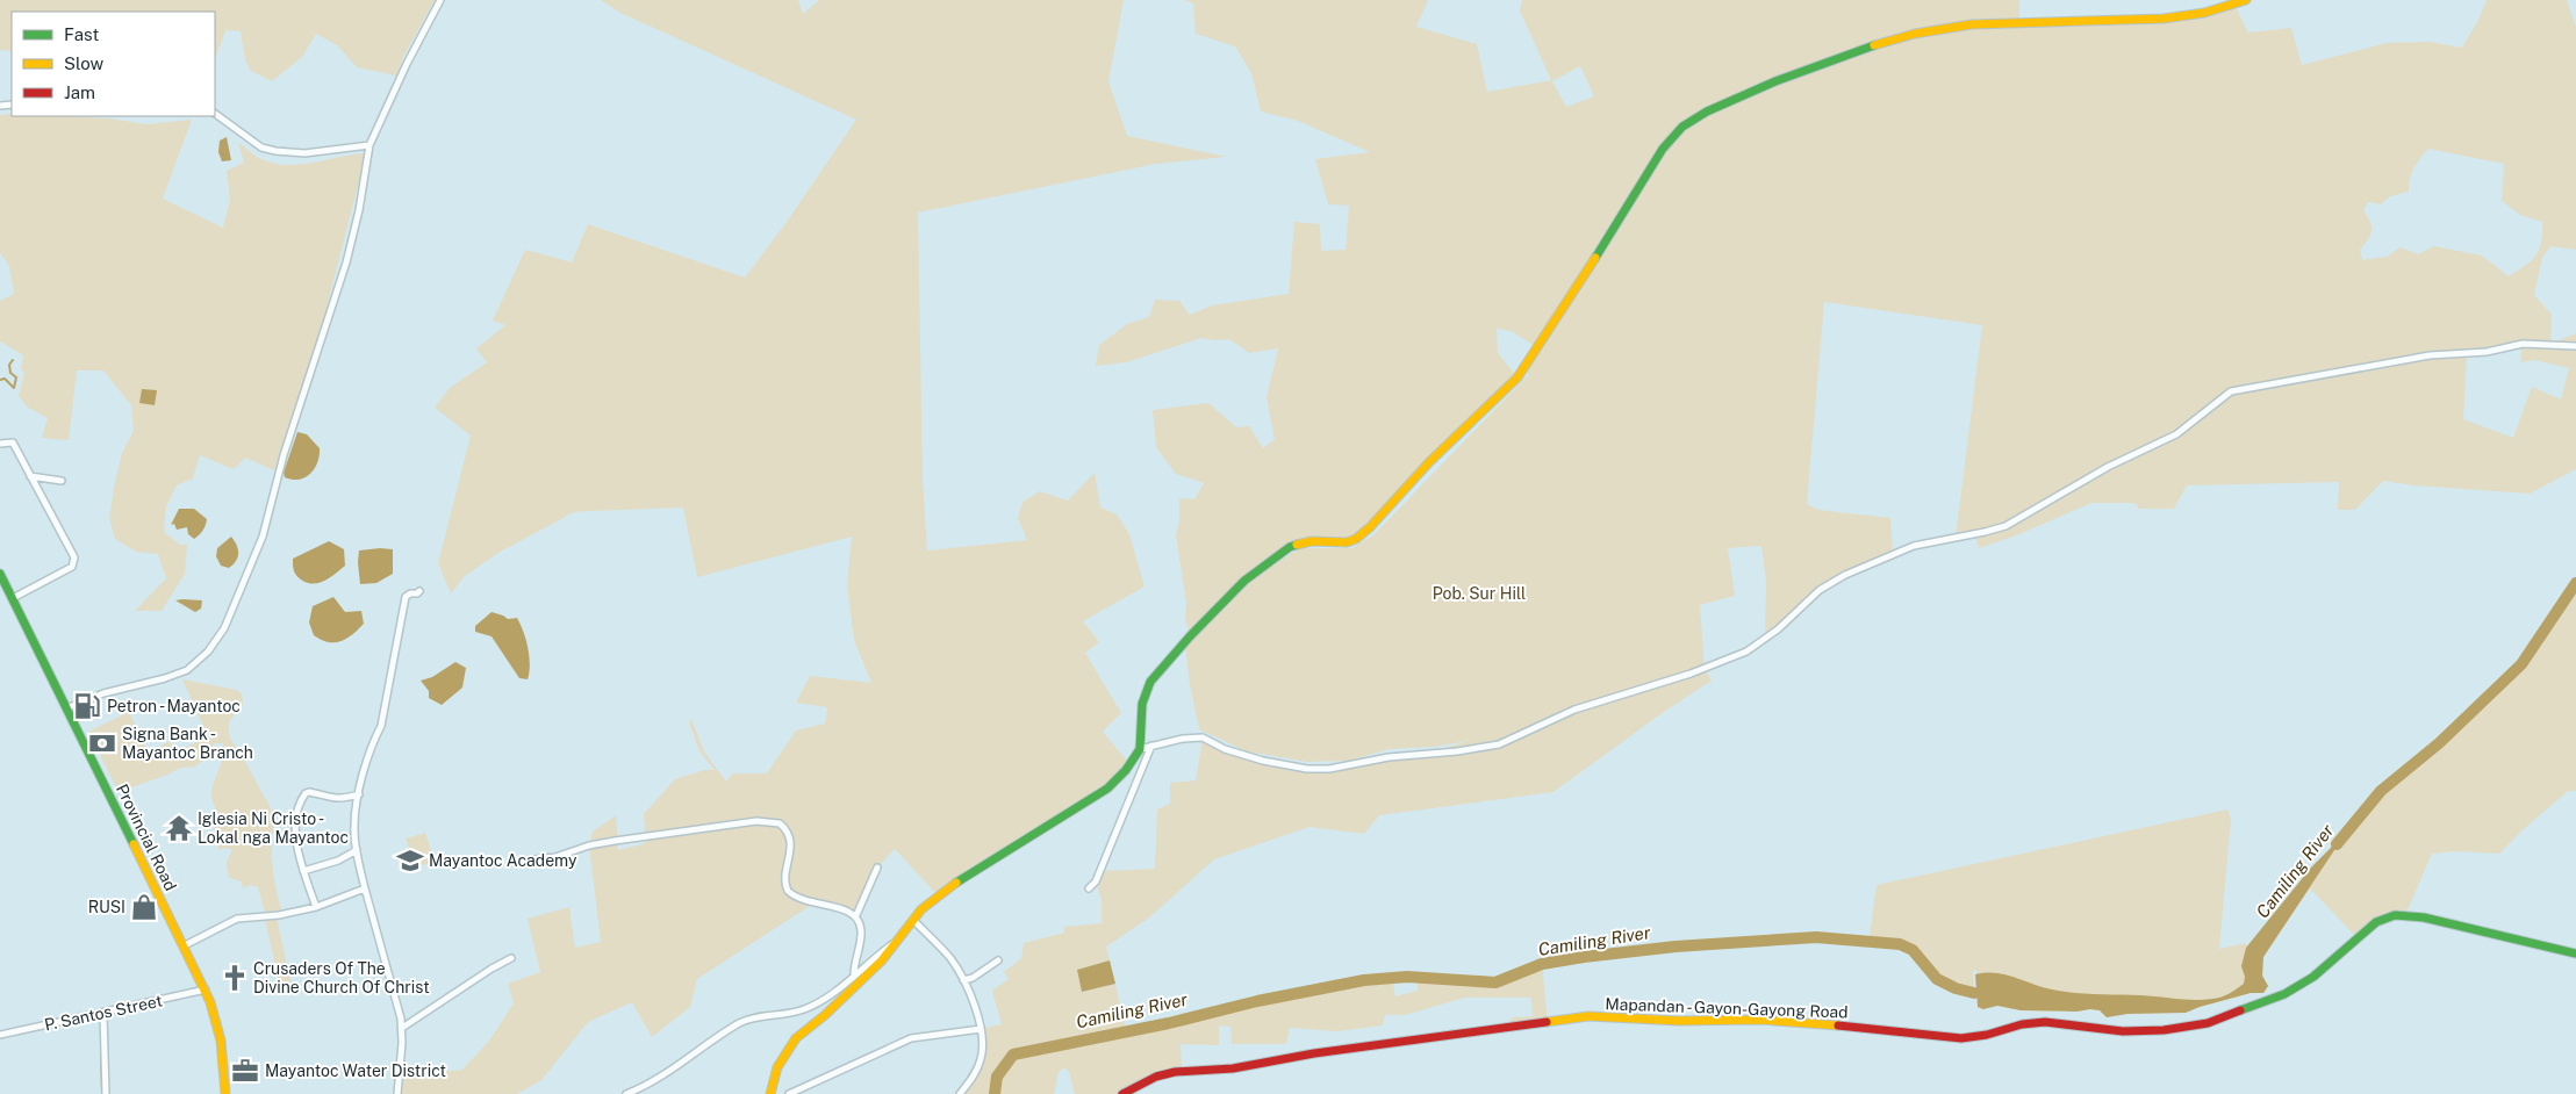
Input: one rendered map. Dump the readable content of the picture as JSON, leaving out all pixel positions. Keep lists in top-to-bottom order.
{
  "streets": {
    "main road": ["Provincial Road", "Mapandan - Gayon-Gayong Road"],
    "street": ["P. Santos Street"]
  },
  "crossings": [
    ["Provincial Road", "P. Santos Street"]
  ],
  "water": ["Camiling River"],
  "parks": ["Pob. Sur Hill"],
  "places": {
    "fuel station": ["Petron - Mayantoc"],
    "bank": ["Signa Bank - Mayantoc Branch"],
    "temple": ["Iglesia Ni Cristo - Lokal nga Mayantoc"],
    "school or university": ["Mayantoc Academy"],
    "shop": ["RUSI"],
    "church": ["Crusaders Of The Divine Church Of Christ"],
    "office": ["Mayantoc Water District"]
  },
  "legend": ["Fast", "Slow", "Jam"]
}
